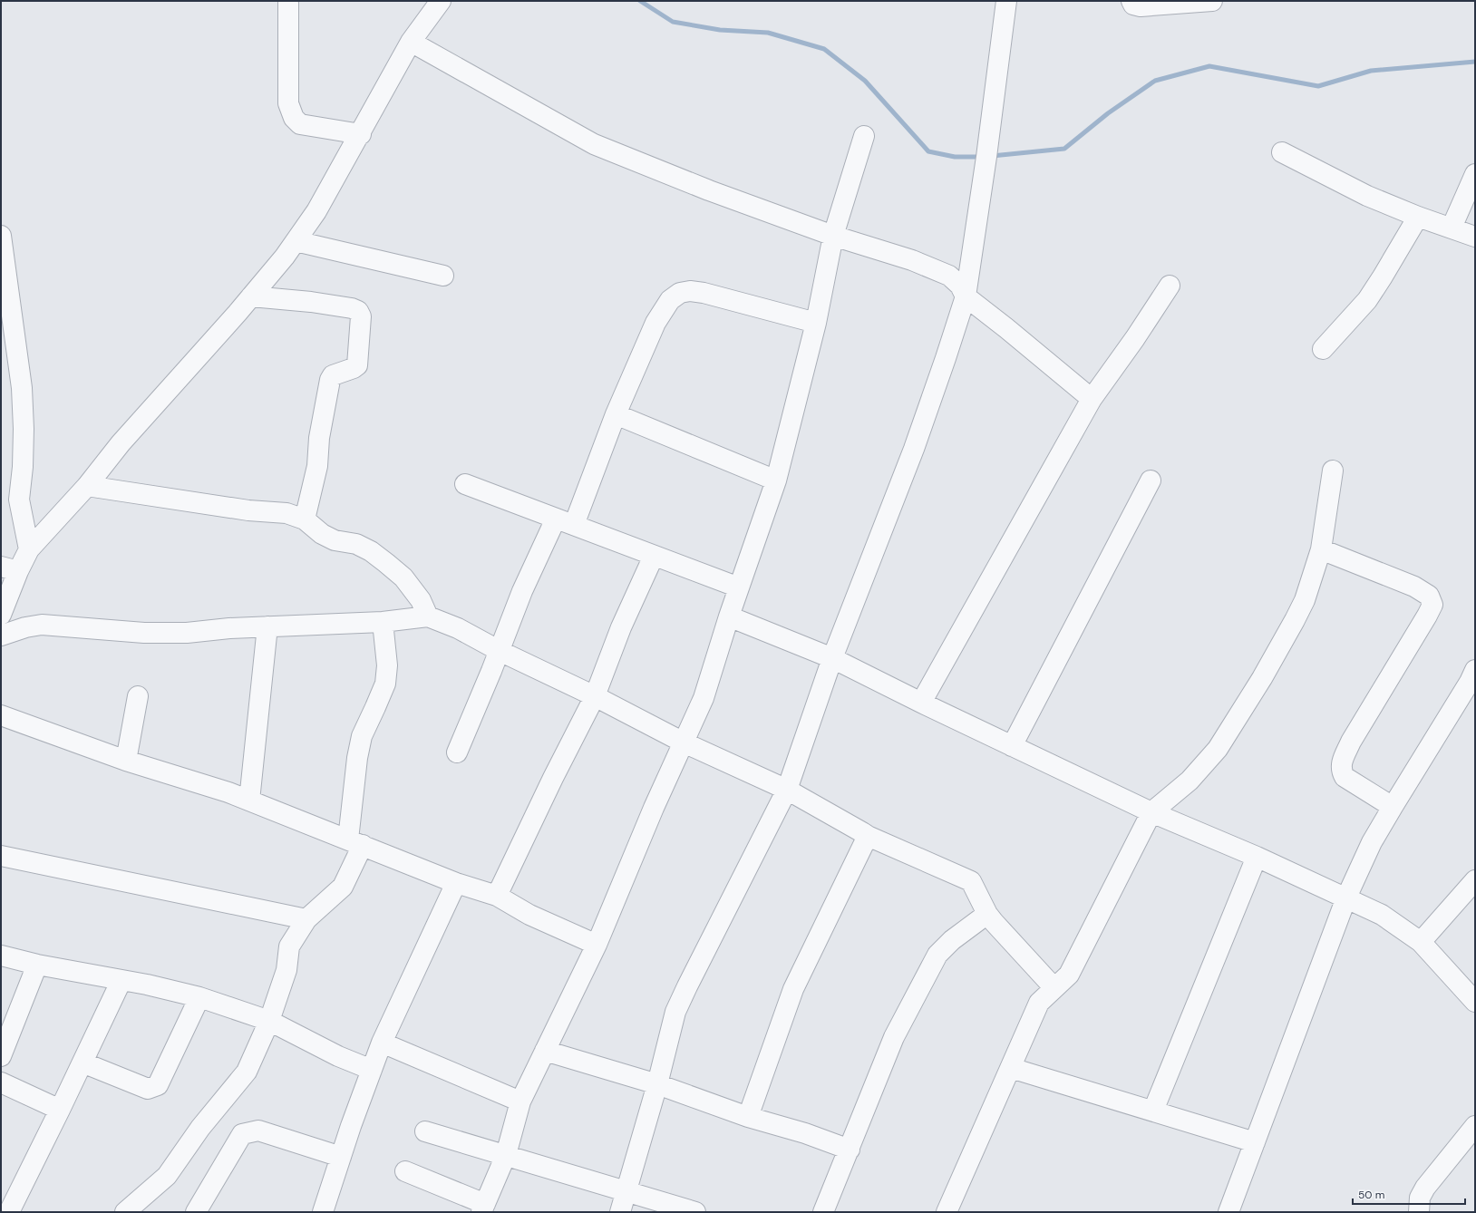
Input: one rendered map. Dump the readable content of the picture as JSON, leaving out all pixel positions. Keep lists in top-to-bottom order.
{
  "scale_bar": "50 m"
}
